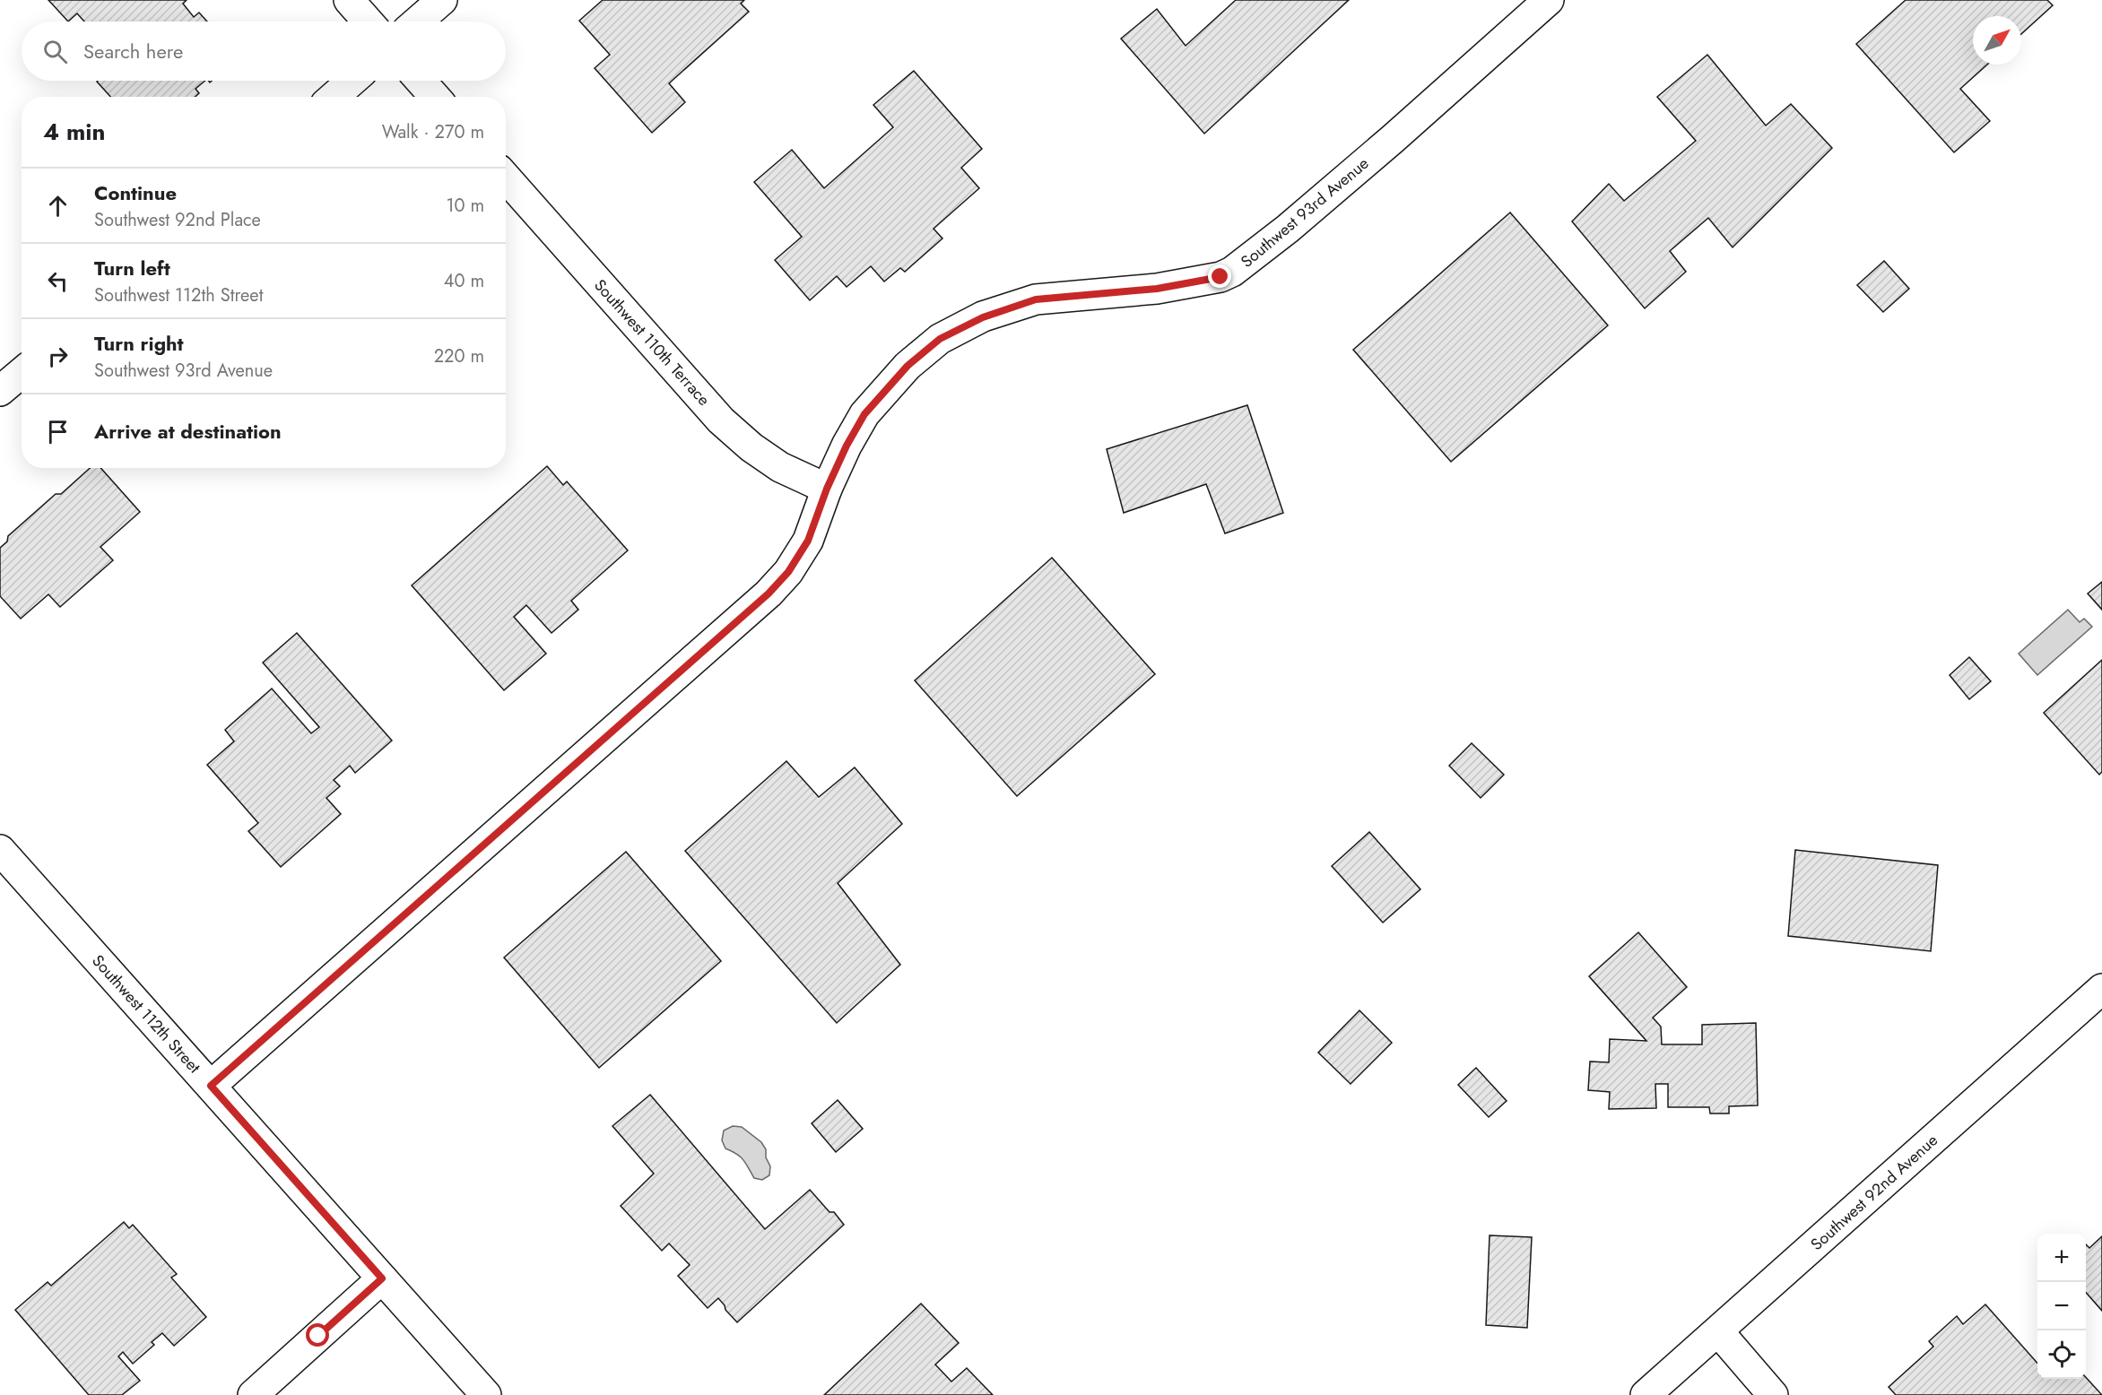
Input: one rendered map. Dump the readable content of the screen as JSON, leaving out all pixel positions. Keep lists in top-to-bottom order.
{
  "streets": {
    "street": [
      "Southwest 93rd Avenue",
      "Southwest 110th Terrace",
      "Southwest 112th Street",
      "Southwest 92nd Avenue"
    ]
  },
  "crossings": [
    ["Southwest 93rd Avenue", "Southwest 110th Terrace"],
    ["Southwest 93rd Avenue", "Southwest 112th Street"]
  ],
  "north": "top right",
  "page": {
    "search": "Search here",
    "heading": ["4 min", "Walk · 270 m"],
    "list": [
      ["Continue", "Southwest 92nd Place", "10 m"],
      ["Turn left", "Southwest 112th Street", "40 m"],
      ["Turn right", "Southwest 93rd Avenue", "220 m"],
      "Arrive at destination"
    ],
    "map_buttons": ["+", "−"]
  }
}
